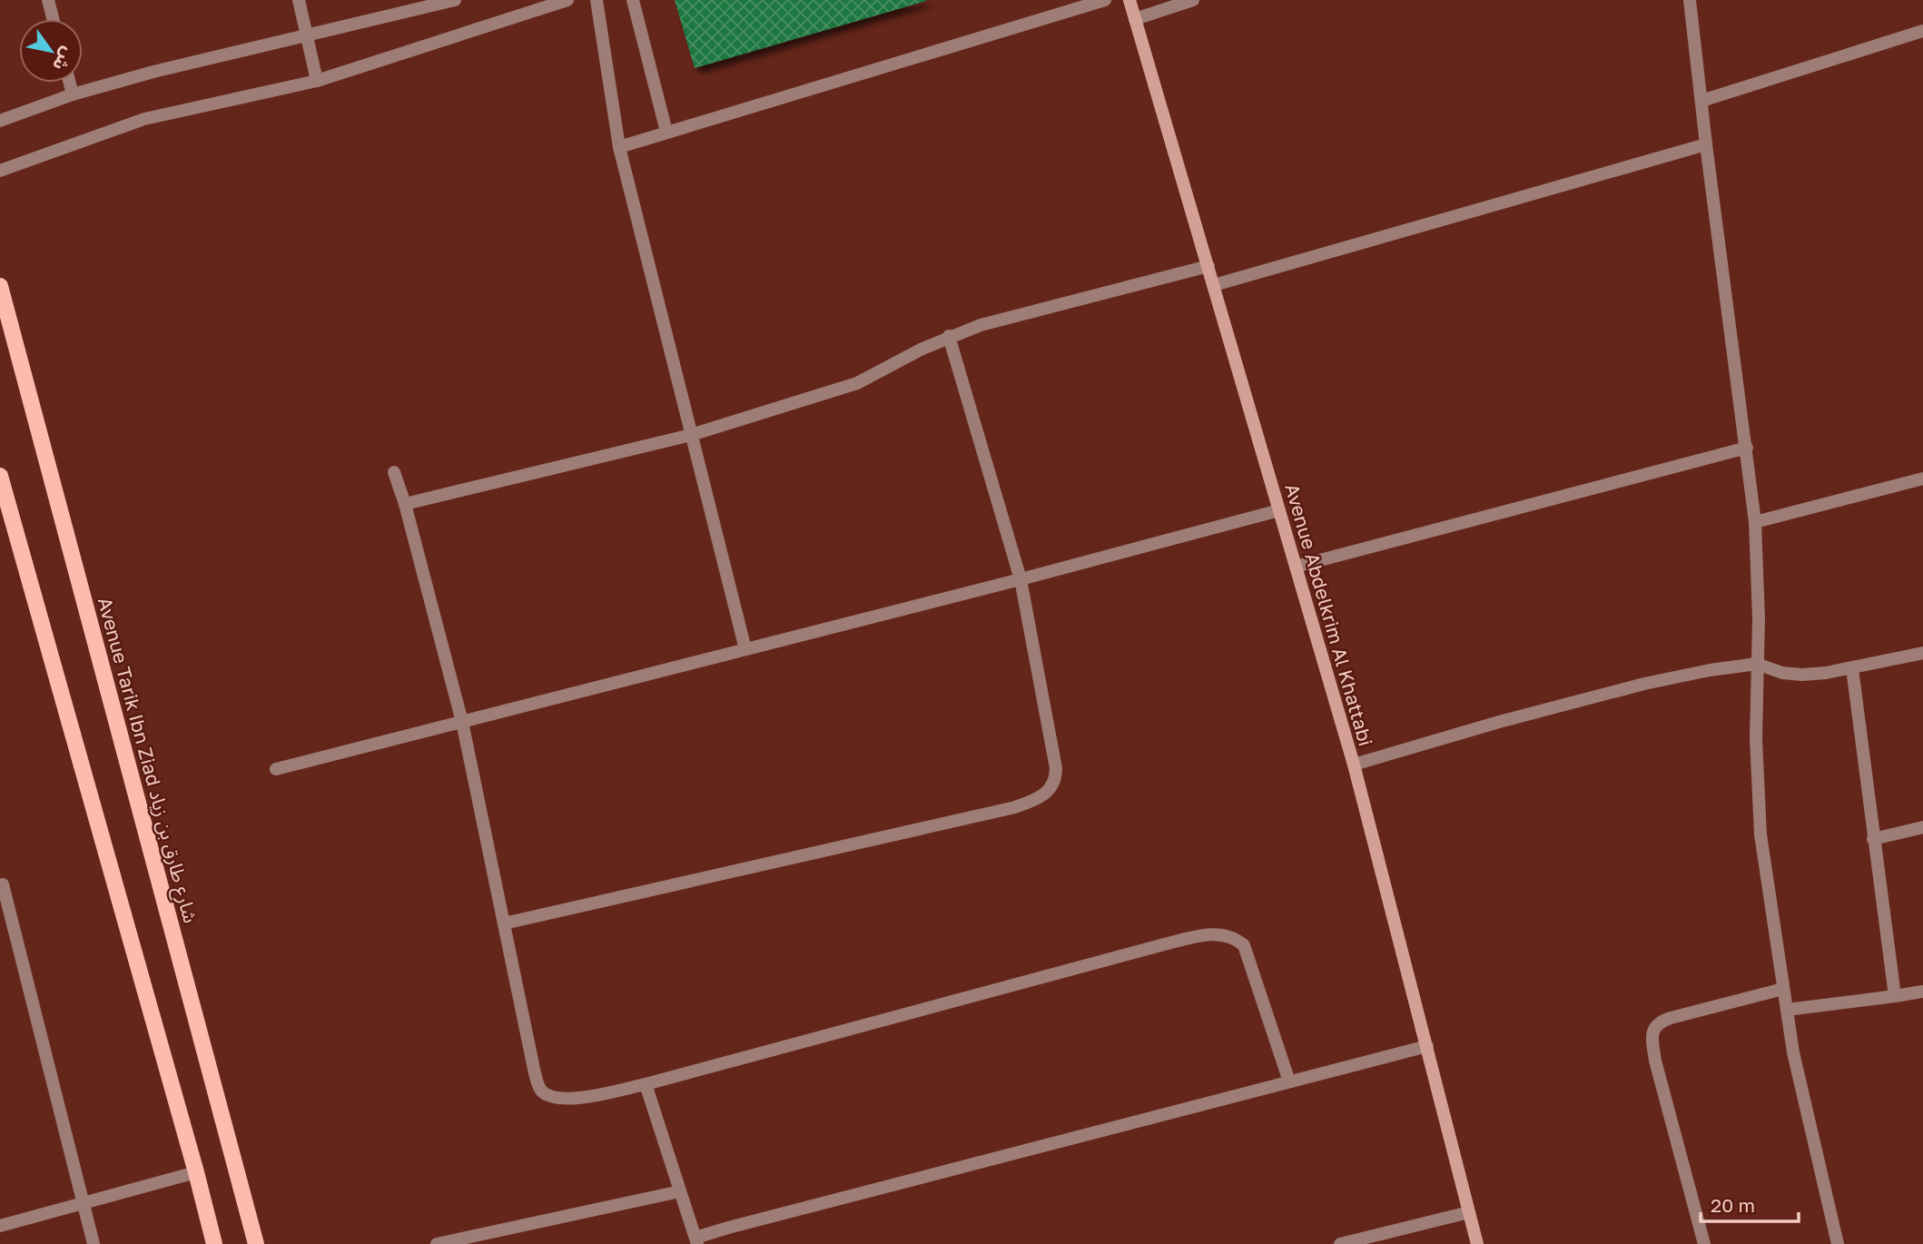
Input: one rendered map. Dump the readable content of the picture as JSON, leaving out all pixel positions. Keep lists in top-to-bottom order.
{
  "streets": {
    "main road": ["Avenue Abdelkrim Al Khattabi", "Avenue Tarik Ibn Ziad شارع طارق بن زياد"]
  },
  "scale_bar": "20 m",
  "north": "bottom right"
}
